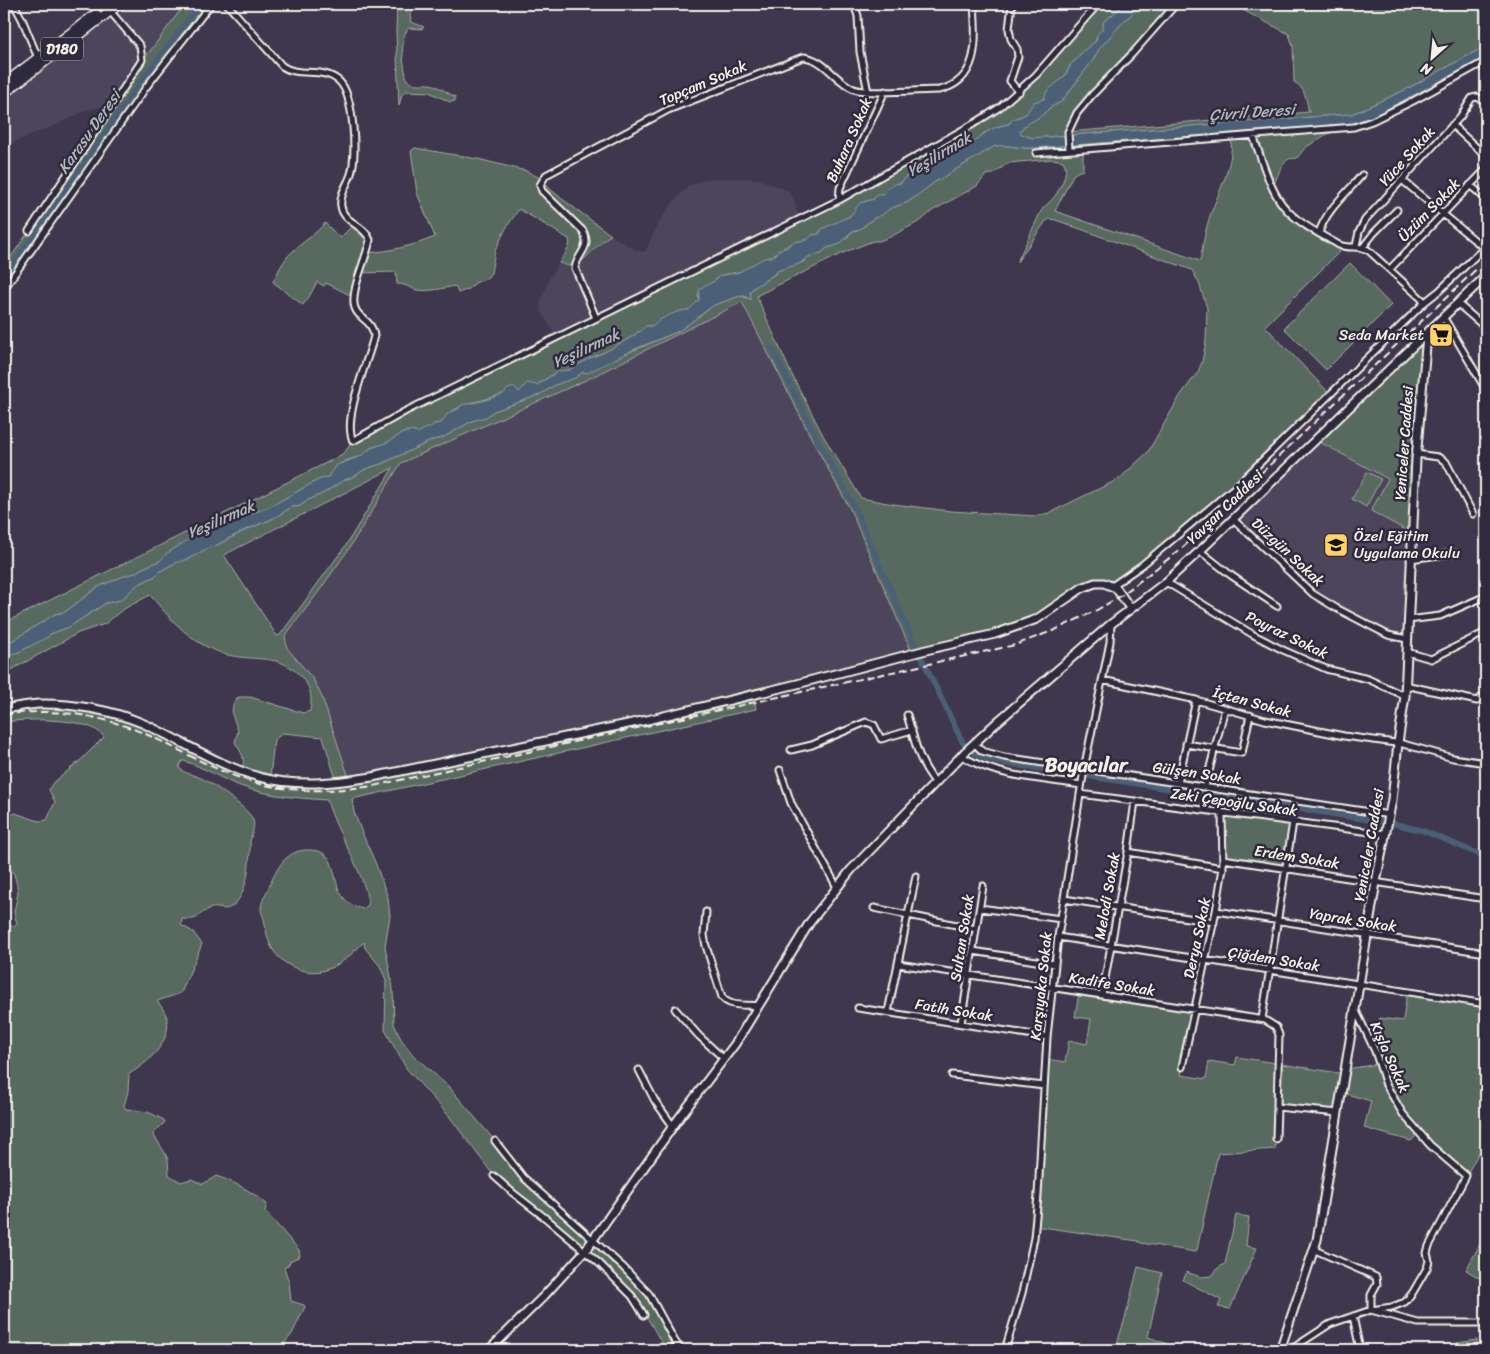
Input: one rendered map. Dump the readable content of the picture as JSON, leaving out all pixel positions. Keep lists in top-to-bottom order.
{
  "streets": {
    "highway": ["D180"],
    "street": [
      "Topçam Sokak",
      "Buhara Sokak",
      "Yüce Sokak",
      "Üzüm Sokak",
      "Yeniceler Caddesi",
      "Yavşan Caddesi",
      "Düzgün Sokak",
      "Poyraz Sokak",
      "İçten Sokak",
      "Gülşen Sokak",
      "Zeki Çepoğlu Sokak",
      "Erdem Sokak",
      "Melodi Sokak",
      "Yaprak Sokak",
      "Sultan Sokak",
      "Derya Sokak",
      "Çiğdem Sokak",
      "Kadife Sokak",
      "Karşıyaka Sokak",
      "Fatih Sokak",
      "Kışla Sokak"
    ]
  },
  "crossings": [
    ["Topçam Sokak", "Buhara Sokak"],
    ["Yeniceler Caddesi", "Yavşan Caddesi"],
    ["Yeniceler Caddesi", "Düzgün Sokak"],
    ["Yeniceler Caddesi", "Poyraz Sokak"],
    ["Yeniceler Caddesi", "İçten Sokak"],
    ["Yeniceler Caddesi", "Gülşen Sokak"],
    ["Yeniceler Caddesi", "Zeki Çepoğlu Sokak"],
    ["Yeniceler Caddesi", "Erdem Sokak"],
    ["Yeniceler Caddesi", "Yaprak Sokak"],
    ["Yeniceler Caddesi", "Çiğdem Sokak"],
    ["Yeniceler Caddesi", "Kışla Sokak"],
    ["Yavşan Caddesi", "Düzgün Sokak"],
    ["Yavşan Caddesi", "Poyraz Sokak"],
    ["Yavşan Caddesi", "Gülşen Sokak"],
    ["Yavşan Caddesi", "Karşıyaka Sokak"],
    ["İçten Sokak", "Karşıyaka Sokak"],
    ["Gülşen Sokak", "Karşıyaka Sokak"],
    ["Zeki Çepoğlu Sokak", "Melodi Sokak"],
    ["Zeki Çepoğlu Sokak", "Derya Sokak"],
    ["Zeki Çepoğlu Sokak", "Karşıyaka Sokak"],
    ["Erdem Sokak", "Derya Sokak"],
    ["Melodi Sokak", "Çiğdem Sokak"],
    ["Melodi Sokak", "Kadife Sokak"],
    ["Yaprak Sokak", "Derya Sokak"],
    ["Sultan Sokak", "Kadife Sokak"],
    ["Sultan Sokak", "Fatih Sokak"],
    ["Derya Sokak", "Çiğdem Sokak"],
    ["Derya Sokak", "Kadife Sokak"],
    ["Çiğdem Sokak", "Karşıyaka Sokak"],
    ["Kadife Sokak", "Karşıyaka Sokak"],
    ["Karşıyaka Sokak", "Fatih Sokak"]
  ],
  "districts": ["Boyacılar"],
  "water": ["Çivril Deresi", "Karasu Deresi", "Yeşilırmak"],
  "places": {
    "supermarket": ["Seda Market"],
    "school or university": ["Özel Eğitim Uygulama Okulu"]
  },
  "north": "bottom left"
}
